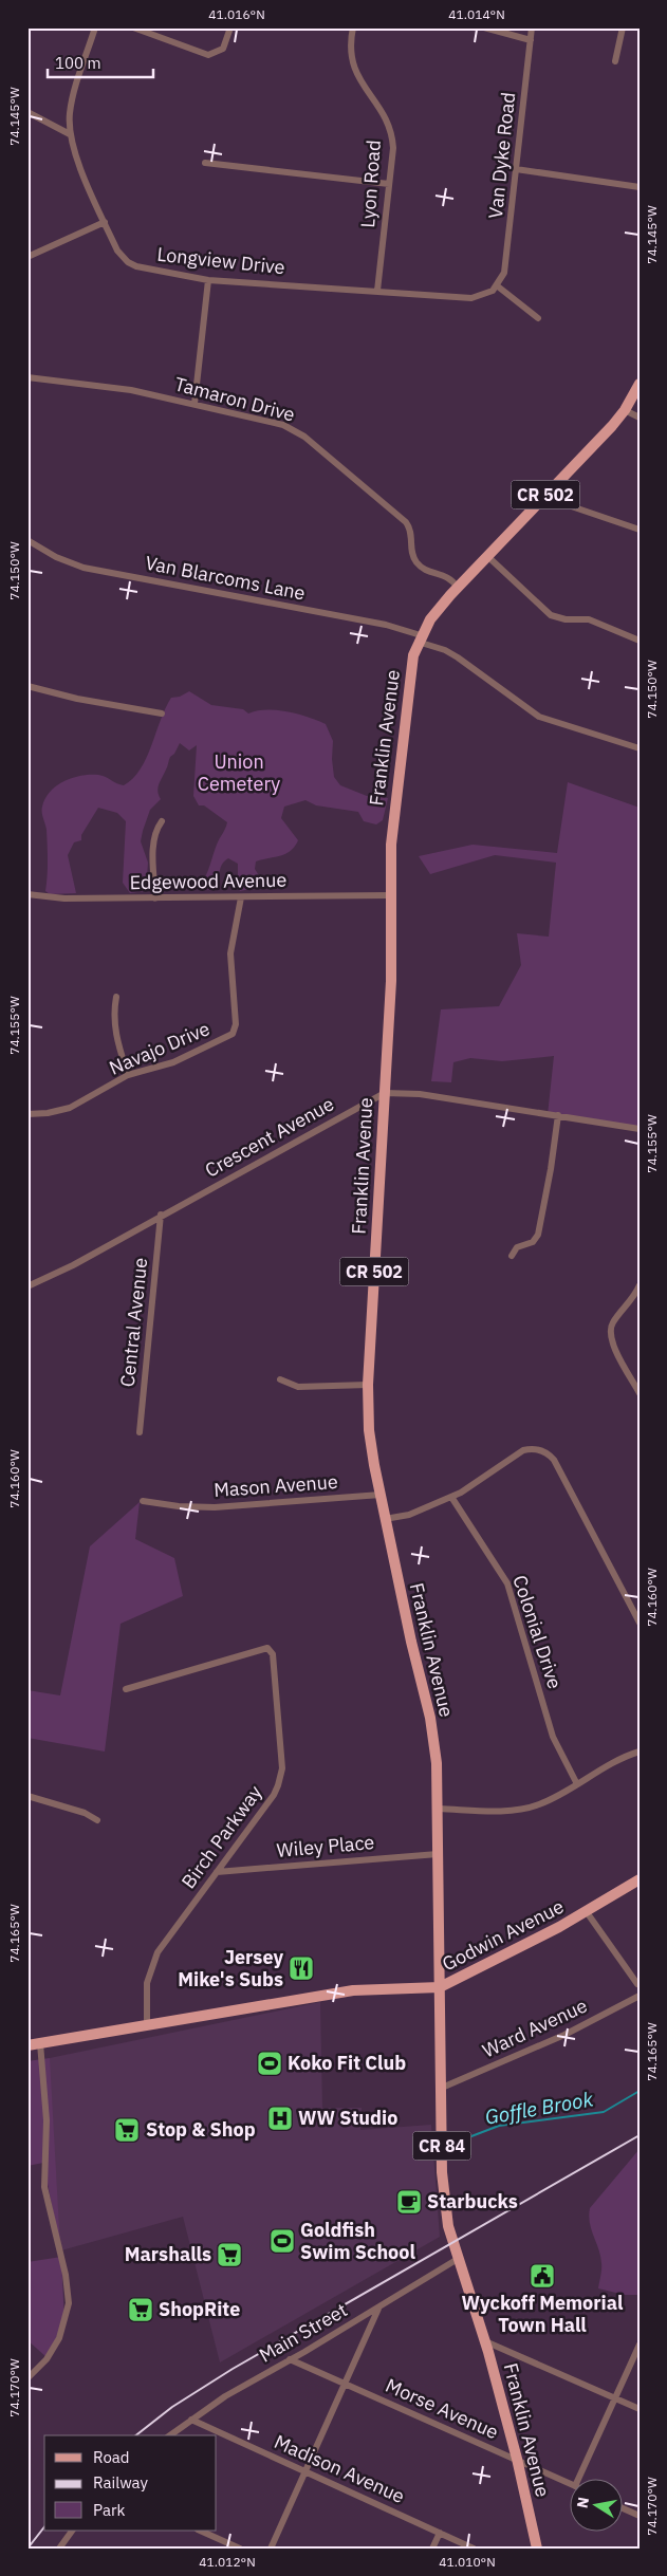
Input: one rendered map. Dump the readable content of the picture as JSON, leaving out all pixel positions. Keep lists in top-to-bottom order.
{
  "streets": {
    "main road": [
      "CR 502",
      "Franklin Avenue",
      "Godwin Avenue",
      "CR 84"
    ],
    "street": [
      "Van Dyke Road",
      "Lyon Road",
      "Longview Drive",
      "Tamaron Drive",
      "Van Blarcoms Lane",
      "Edgewood Avenue",
      "Navajo Drive",
      "Crescent Avenue",
      "Central Avenue",
      "Mason Avenue",
      "Colonial Drive",
      "Birch Parkway",
      "Wiley Place",
      "Ward Avenue",
      "Main Street",
      "Morse Avenue",
      "Madison Avenue"
    ]
  },
  "crossings": [
    ["Van Dyke Road", "Longview Drive"],
    ["Lyon Road", "Longview Drive"],
    ["Tamaron Drive", "CR 502"],
    ["Tamaron Drive", "Franklin Avenue"],
    ["CR 502", "Franklin Avenue"],
    ["Van Blarcoms Lane", "Franklin Avenue"],
    ["Franklin Avenue", "Edgewood Avenue"],
    ["Franklin Avenue", "Crescent Avenue"],
    ["Franklin Avenue", "Mason Avenue"],
    ["Franklin Avenue", "Wiley Place"],
    ["Franklin Avenue", "Godwin Avenue"],
    ["Franklin Avenue", "Ward Avenue"],
    ["Franklin Avenue", "Main Street"],
    ["Franklin Avenue", "Morse Avenue"],
    ["Edgewood Avenue", "Navajo Drive"],
    ["Crescent Avenue", "Central Avenue"],
    ["Birch Parkway", "Wiley Place"],
    ["Birch Parkway", "Godwin Avenue"],
    ["Main Street", "Morse Avenue"],
    ["Main Street", "Madison Avenue"]
  ],
  "water": ["Goffle Brook"],
  "parks": ["Union Cemetery"],
  "places": {
    "restaurant": ["Jersey Mike's Subs"],
    "sports": ["Koko Fit Club", "Goldfish Swim School"],
    "hospital": ["WW Studio"],
    "supermarket": ["Stop & Shop", "Marshalls", "ShopRite"],
    "cafe": ["Starbucks"],
    "public building": ["Wyckoff Memorial Town Hall"]
  },
  "legend": ["Road", "Railway", "Park"],
  "scale_bar": "100 m",
  "north": "left",
  "coordinates": [
    "41.016°N",
    "41.014°N",
    "74.145°W",
    "74.150°W",
    "74.155°W",
    "74.160°W",
    "74.165°W",
    "74.170°W",
    "41.012°N",
    "41.010°N"
  ]
}
